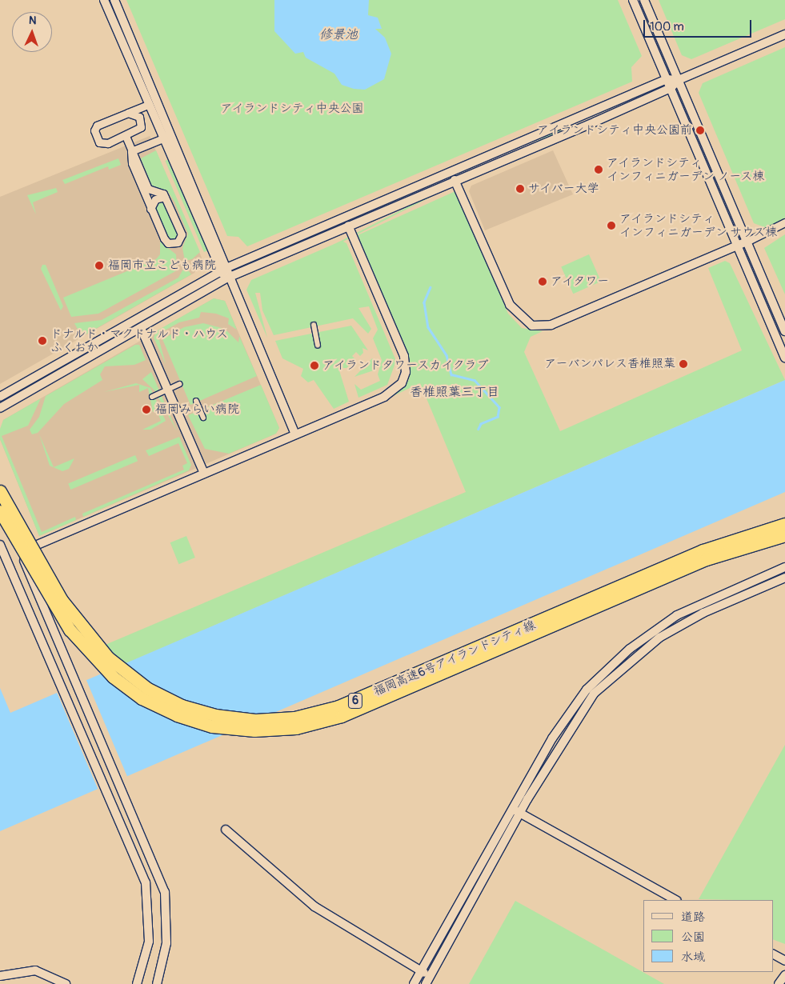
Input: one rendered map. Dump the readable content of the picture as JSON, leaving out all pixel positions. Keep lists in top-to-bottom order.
{
  "streets": {
    "highway": ["福岡高速6号アイランドシティ線", "6"]
  },
  "districts": ["香椎照葉三丁目"],
  "water": ["修景池"],
  "parks": ["アイランドシティ中央公園"],
  "places": [
    "アイランドシティ中央公園前",
    "アイランドシティ インフィニガーデン ノース棟",
    "サイバー大学",
    "アイランドシティ インフィニガーデン サウス棟",
    "福岡市立こども病院",
    "アイタワー",
    "ドナルド・マクドナルド・ハウス ふくおか",
    "アーバンパレス香椎照葉",
    "アイランドタワースカイクラブ",
    "福岡みらい病院"
  ],
  "legend": ["道路", "公園", "水域"],
  "scale_bar": "100 m",
  "north": "top"
}
